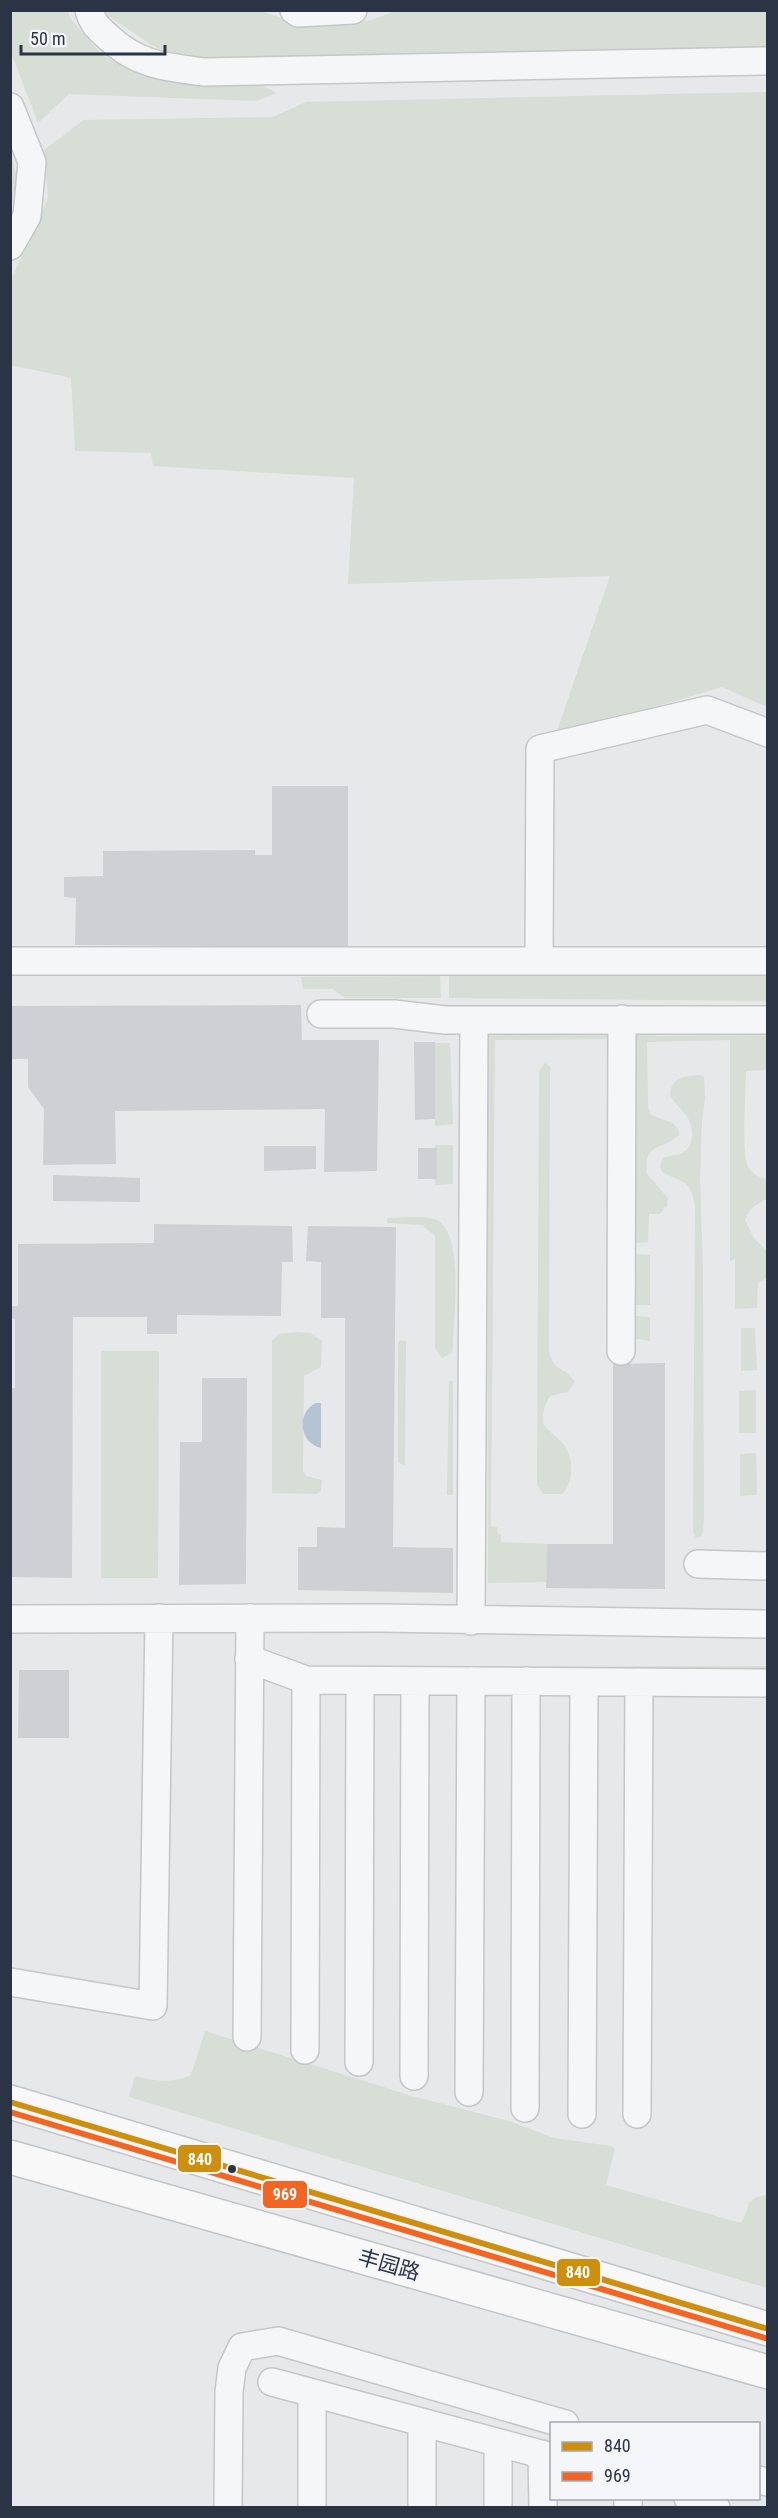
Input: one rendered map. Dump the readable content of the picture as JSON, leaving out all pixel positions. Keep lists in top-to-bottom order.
{
  "streets": {
    "main road": ["丰园路"]
  },
  "lines": ["transit line 840", "transit line 969"],
  "legend": ["840", "969"],
  "scale_bar": "50 m"
}
